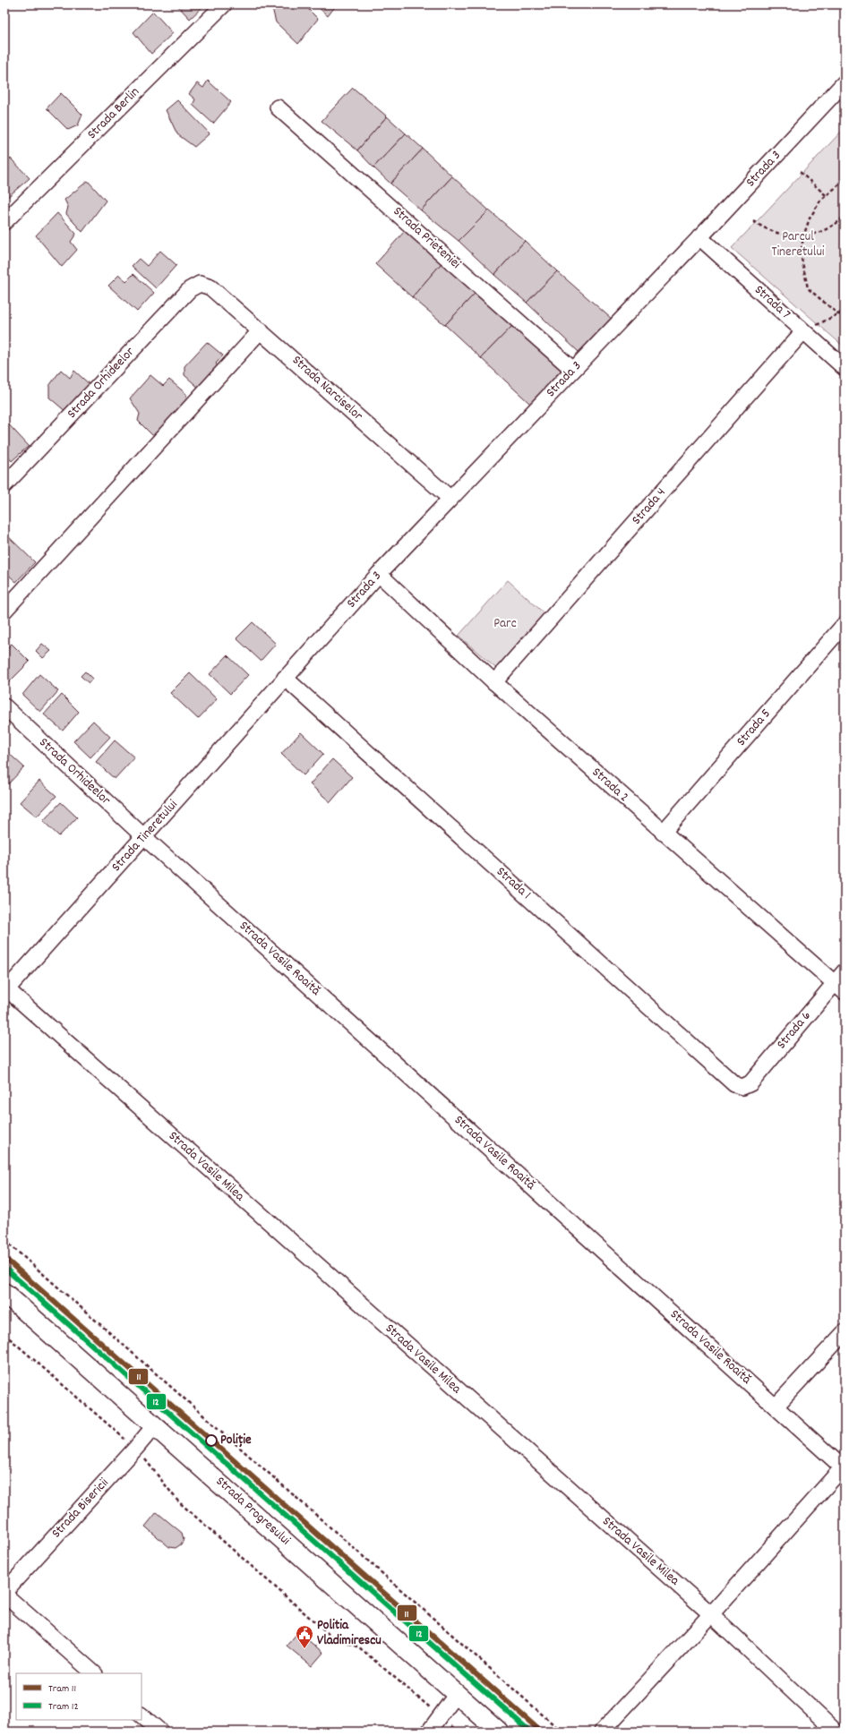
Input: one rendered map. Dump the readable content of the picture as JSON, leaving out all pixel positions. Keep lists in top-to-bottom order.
{
  "streets": {
    "main road": ["Strada Progresului"],
    "street": [
      "Strada Berlin",
      "Strada 3",
      "Strada Prieteniei",
      "Strada 7",
      "Strada Orhideelor",
      "Strada Narciselor",
      "Strada 4",
      "Strada 5",
      "Strada 2",
      "Strada Tineretului",
      "Strada 1",
      "Strada Vasile Roaită",
      "Strada 6",
      "Strada Vasile Milea",
      "Strada Bisericii"
    ]
  },
  "crossings": [
    ["Strada 3", "Strada Prieteniei"],
    ["Strada 3", "Strada 7"],
    ["Strada 3", "Strada Narciselor"],
    ["Strada 3", "Strada 2"],
    ["Strada 3", "Strada Tineretului"],
    ["Strada 3", "Strada 1"],
    ["Strada 7", "Strada 4"],
    ["Strada Orhideelor", "Strada Narciselor"],
    ["Strada Orhideelor", "Strada Tineretului"],
    ["Strada Orhideelor", "Strada Vasile Roaită"],
    ["Strada 4", "Strada 2"],
    ["Strada 5", "Strada 2"],
    ["Strada 2", "Strada 6"],
    ["Strada Tineretului", "Strada 1"],
    ["Strada Tineretului", "Strada Vasile Roaită"],
    ["Strada Tineretului", "Strada Vasile Milea"],
    ["Strada 1", "Strada 6"],
    ["Strada Bisericii", "Strada Progresului"]
  ],
  "parks": ["Parcul Tineretului", "Parc"],
  "places": {
    "other": ["Poliție"],
    "public building": ["Politia Vladimirescu"]
  },
  "lines": ["tram line 11", "tram line 12"],
  "legend": ["Tram 11", "Tram 12"]
}
